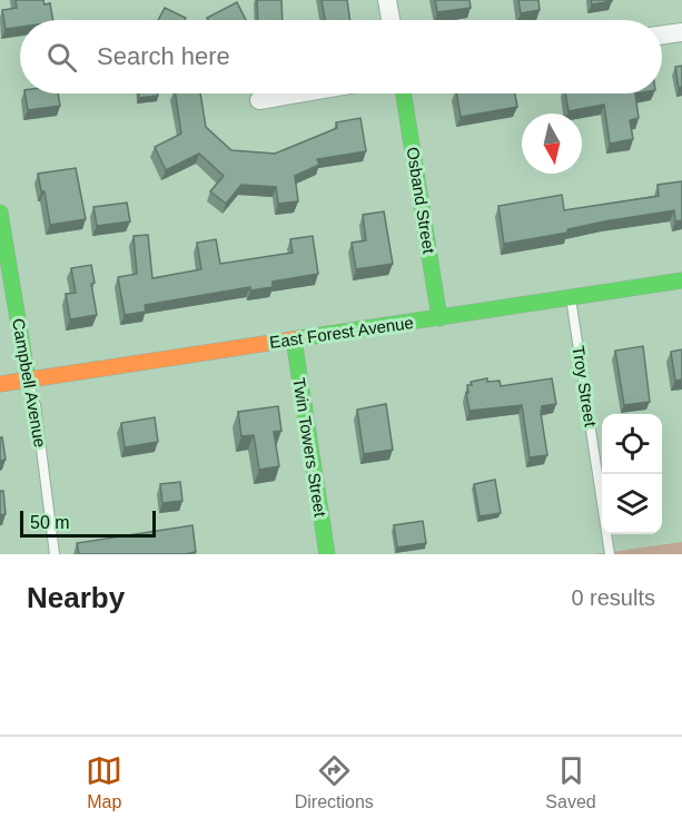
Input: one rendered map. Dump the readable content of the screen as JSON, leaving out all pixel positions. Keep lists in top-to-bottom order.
{
  "streets": {
    "street": [
      "Osband Street",
      "East Forest Avenue",
      "Campbell Avenue",
      "Twin Towers Street"
    ],
    "lane": ["Troy Street"]
  },
  "crossings": [
    ["Osband Street", "East Forest Avenue"],
    ["East Forest Avenue", "Campbell Avenue"],
    ["East Forest Avenue", "Troy Street"],
    ["East Forest Avenue", "Twin Towers Street"]
  ],
  "scale_bar": "50 m",
  "north": "bottom",
  "page": {
    "search": "Search here",
    "scale": "50 m",
    "heading": ["Nearby", "0 results"],
    "nav": ["Map", "Directions", "Saved"]
  }
}
